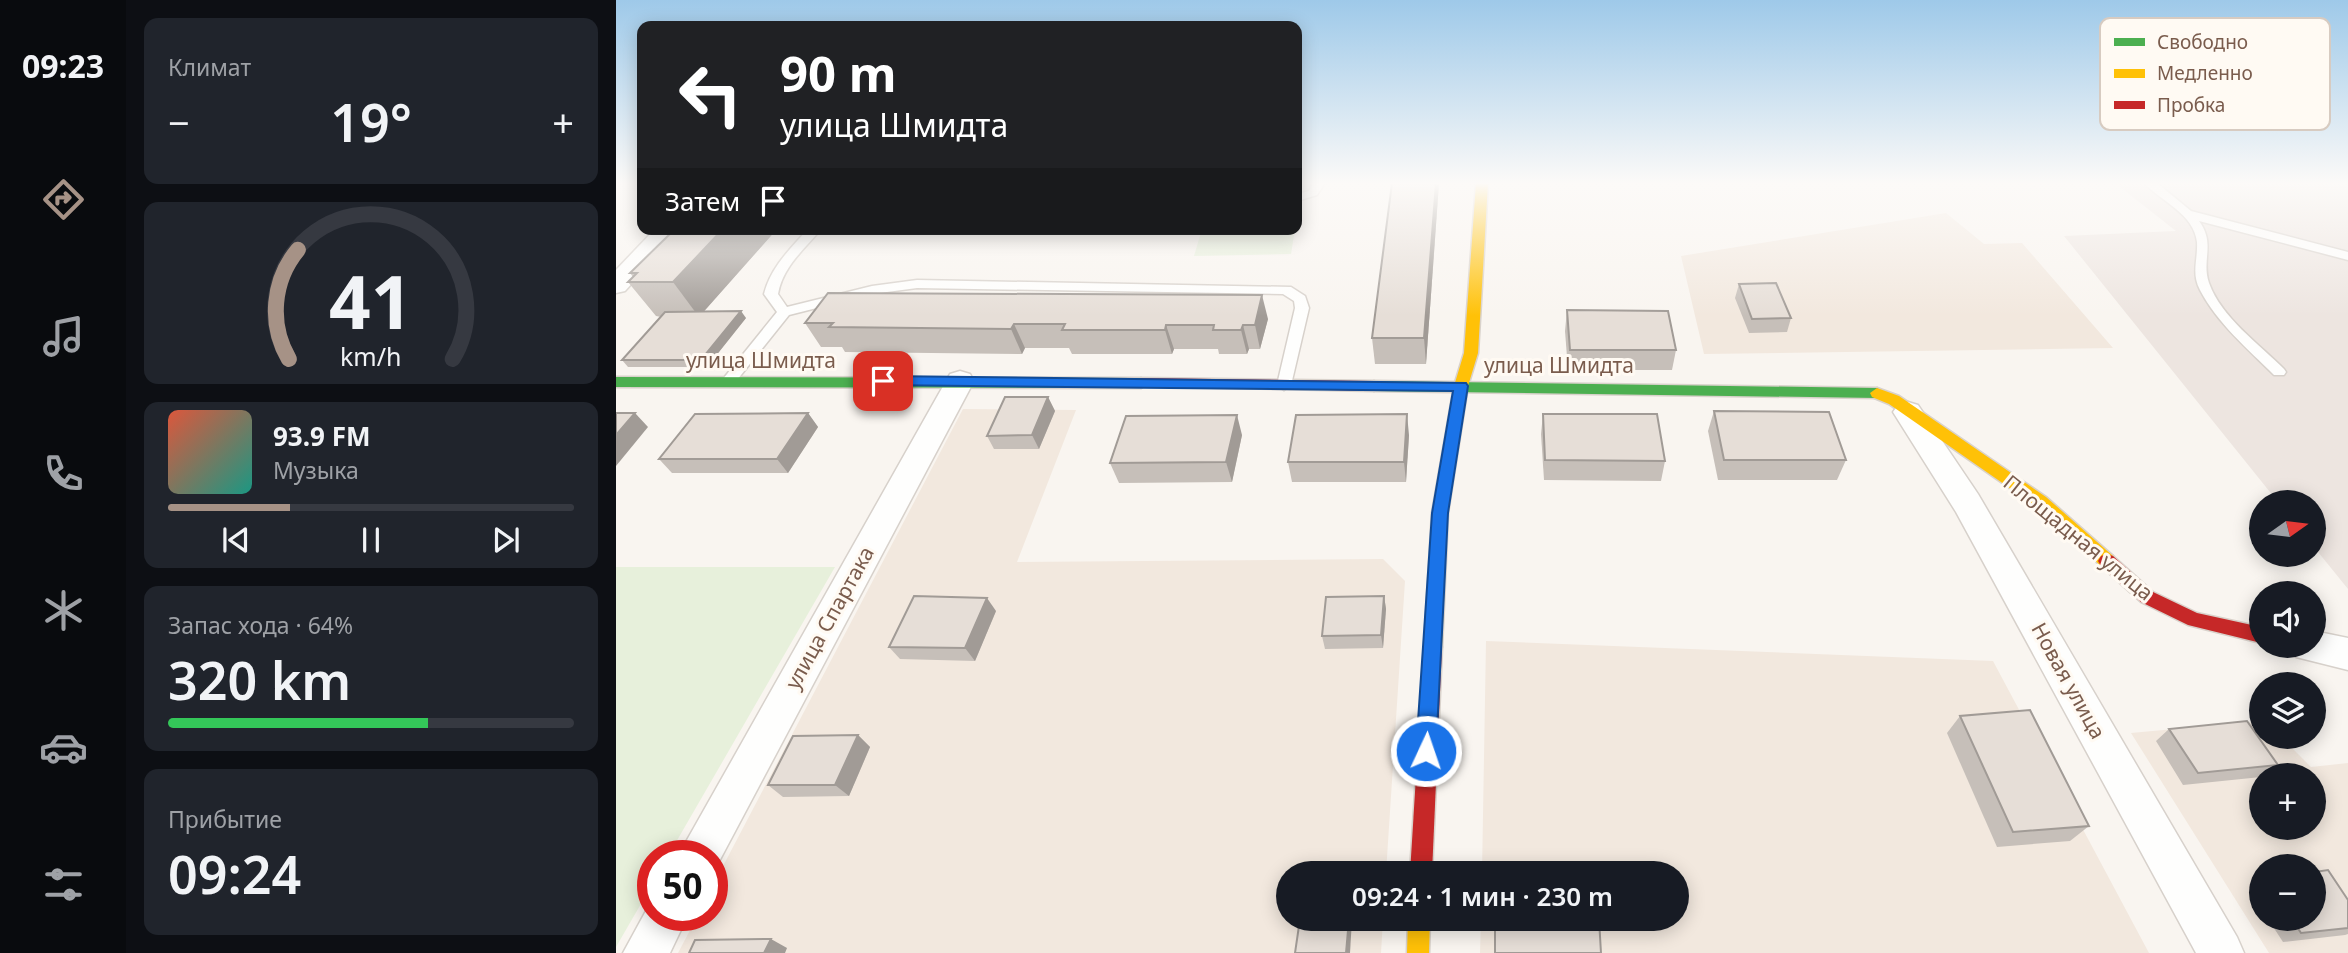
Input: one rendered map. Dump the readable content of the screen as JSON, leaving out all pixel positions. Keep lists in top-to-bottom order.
{
  "streets": {
    "street": [
      "улица Шмидта",
      "Площадная улица",
      "улица Спартака",
      "Новая улица"
    ]
  },
  "crossings": [
    ["улица Шмидта", "Площадная улица"],
    ["улица Шмидта", "улица Спартака"],
    ["улица Шмидта", "Новая улица"],
    ["Площадная улица", "Новая улица"]
  ],
  "legend": ["Свободно", "Медленно", "Пробка"],
  "north": "right",
  "page": {
    "tabs": "09:23",
    "tile": [
      "Климат",
      ["Запас хода · 64%", "320 km"],
      ["Прибытие", "09:24"]
    ],
    "turn": ["90 m", "улица Шмидта"],
    "heat": ["−", "19°", "+"],
    "then": "Затем",
    "song": ["93.9 FM", "Музыка"],
    "map_buttons": ["+", "−"],
    "limit": "50",
    "trip": "09:24 · 1 мин · 230 m",
    "gauge": ["41", "km/h"]
  }
}
